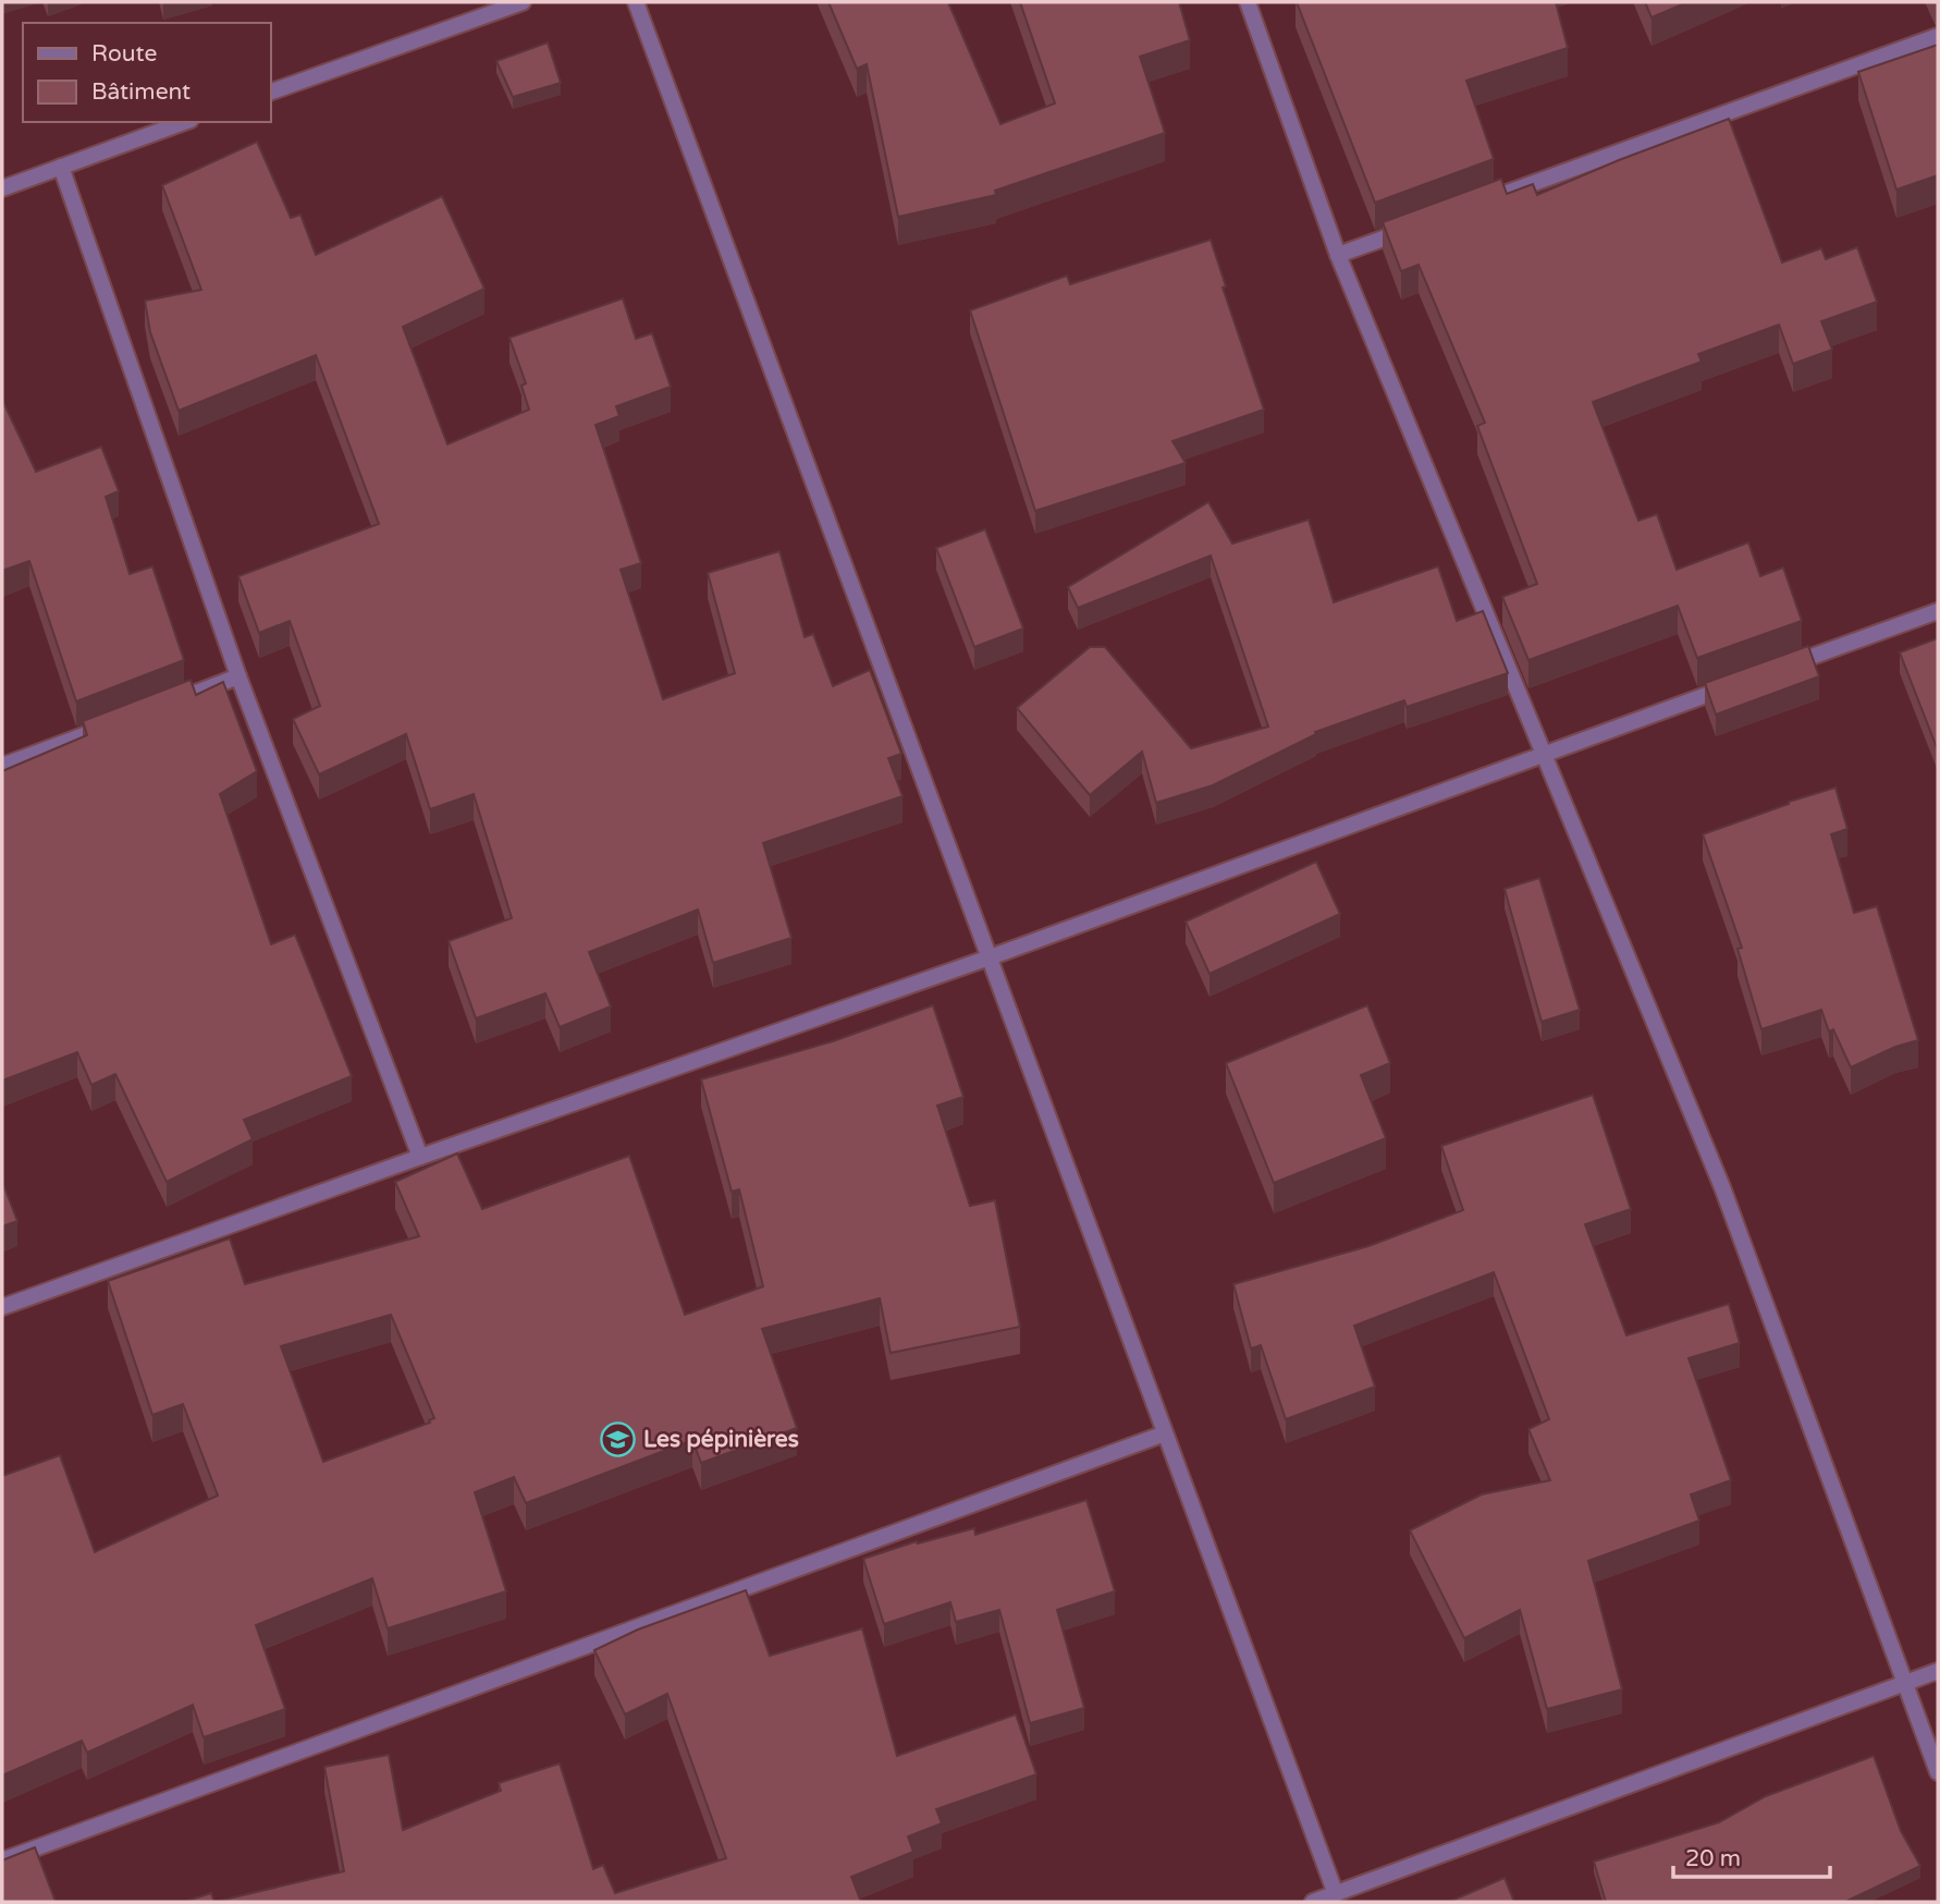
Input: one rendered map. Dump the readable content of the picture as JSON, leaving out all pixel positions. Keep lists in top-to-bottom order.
{
  "places": {
    "school or university": ["Les pépinières"]
  },
  "legend": ["Route", "Bâtiment"],
  "scale_bar": "20 m"
}
